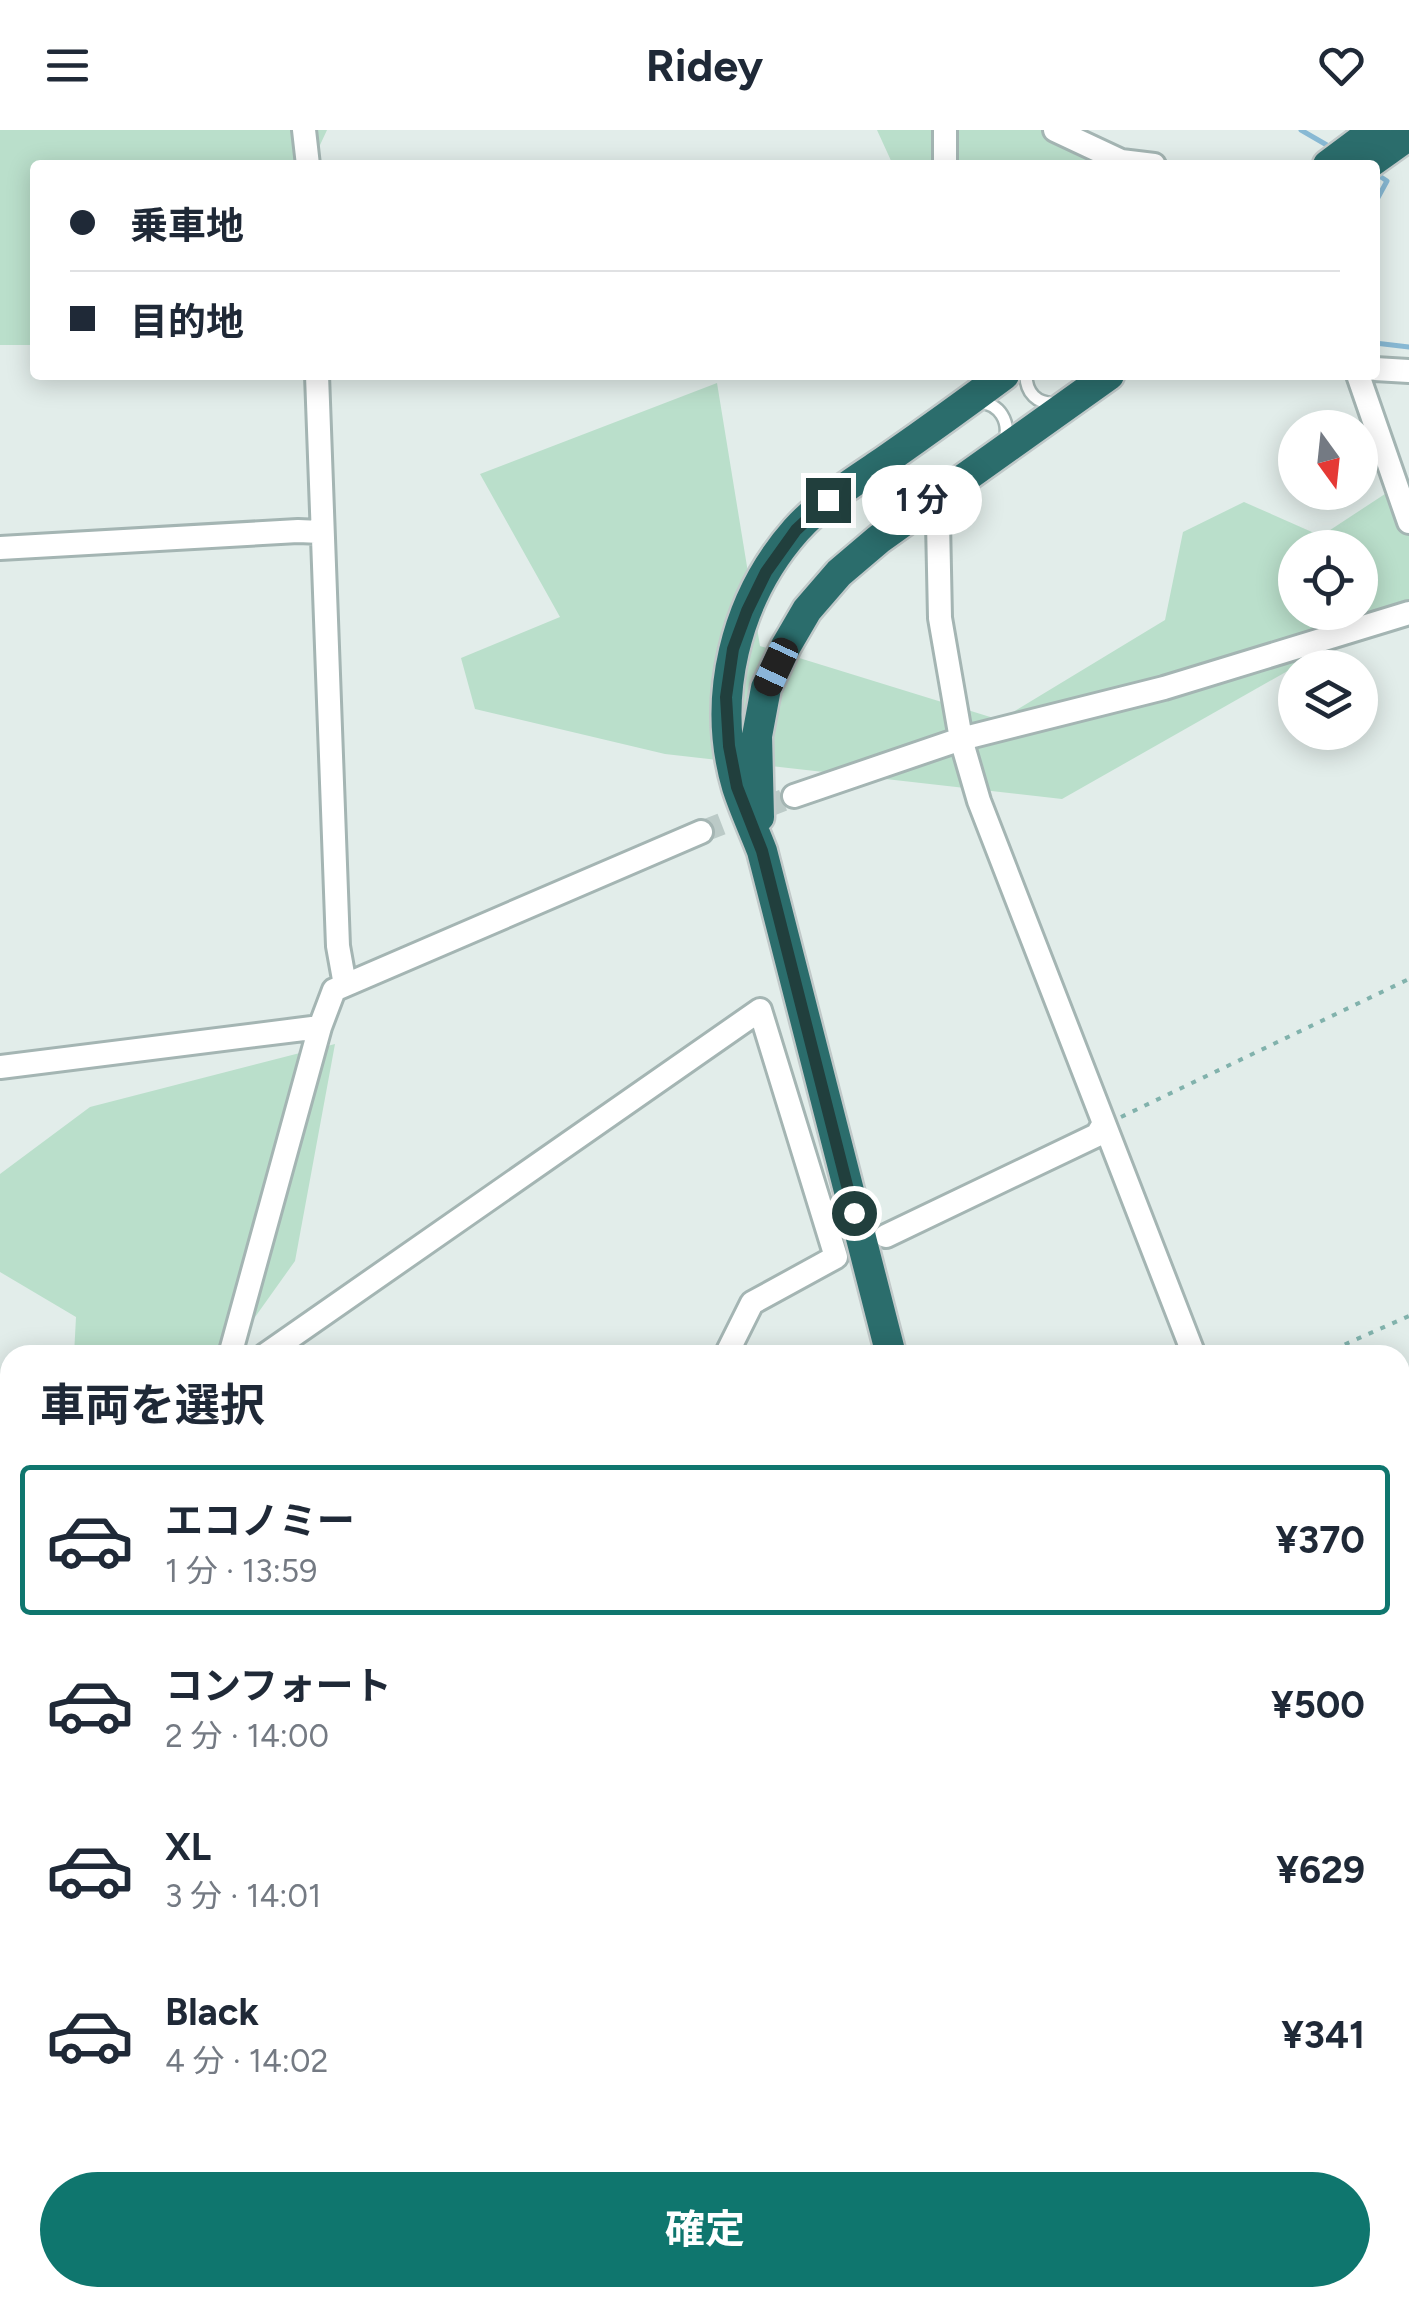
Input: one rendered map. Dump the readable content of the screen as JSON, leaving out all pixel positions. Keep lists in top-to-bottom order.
{
  "north": "bottom",
  "page": {
    "header": "Ridey",
    "banner": ["乗車地", "目的地"],
    "bubble": "1 分",
    "heading": "車両を選択",
    "list": [
      {
        "name": "エコノミー",
        "note": "1 分 · 13:59",
        "value": "¥370"
      },
      {
        "name": "コンフォート",
        "note": "2 分 · 14:00",
        "value": "¥500"
      },
      {
        "name": "XL",
        "note": "3 分 · 14:01",
        "value": "¥629"
      },
      {
        "name": "Black",
        "note": "4 分 · 14:02",
        "value": "¥341"
      }
    ],
    "buttons": "確定"
  }
}
